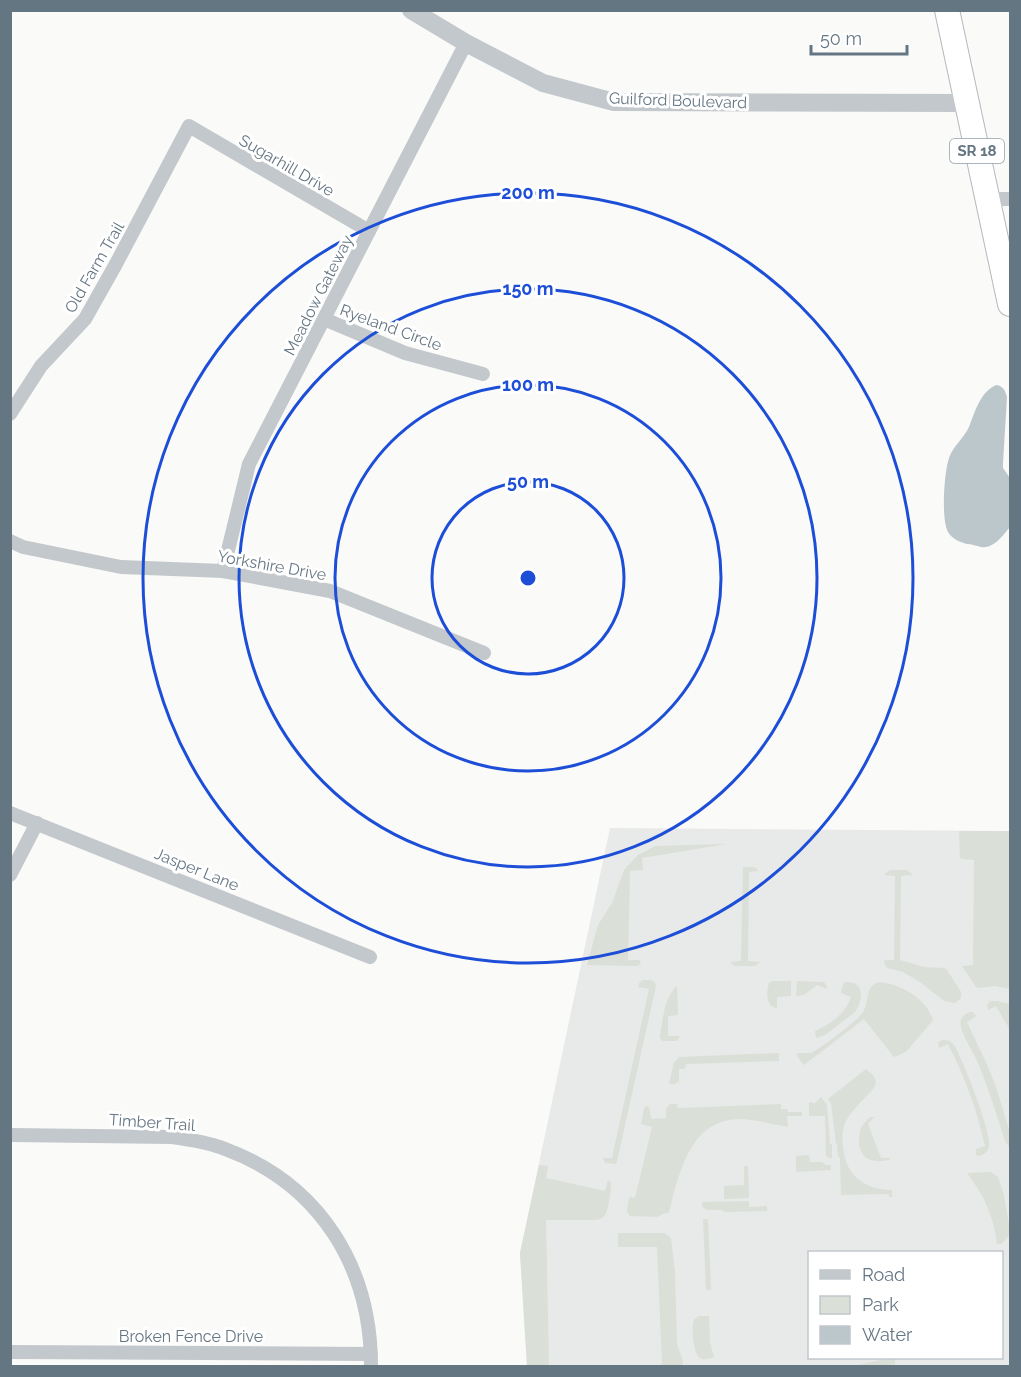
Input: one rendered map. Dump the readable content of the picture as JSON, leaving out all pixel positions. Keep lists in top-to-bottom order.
{
  "streets": {
    "highway": ["SR 18"],
    "street": [
      "Guilford Boulevard",
      "Sugarhill Drive",
      "Old Farm Trail",
      "Meadow Gateway",
      "Ryeland Circle",
      "Yorkshire Drive",
      "Jasper Lane",
      "Timber Trail",
      "Broken Fence Drive"
    ]
  },
  "crossings": [
    ["Guilford Boulevard", "SR 18"],
    ["Guilford Boulevard", "Meadow Gateway"],
    ["Sugarhill Drive", "Old Farm Trail"],
    ["Sugarhill Drive", "Meadow Gateway"],
    ["Meadow Gateway", "Ryeland Circle"],
    ["Meadow Gateway", "Yorkshire Drive"],
    ["Timber Trail", "Broken Fence Drive"]
  ],
  "legend": ["Road", "Park", "Water"],
  "scale_bar": "50 m",
  "rings": [
    "200 m",
    "150 m",
    "100 m",
    "50 m"
  ]
}
